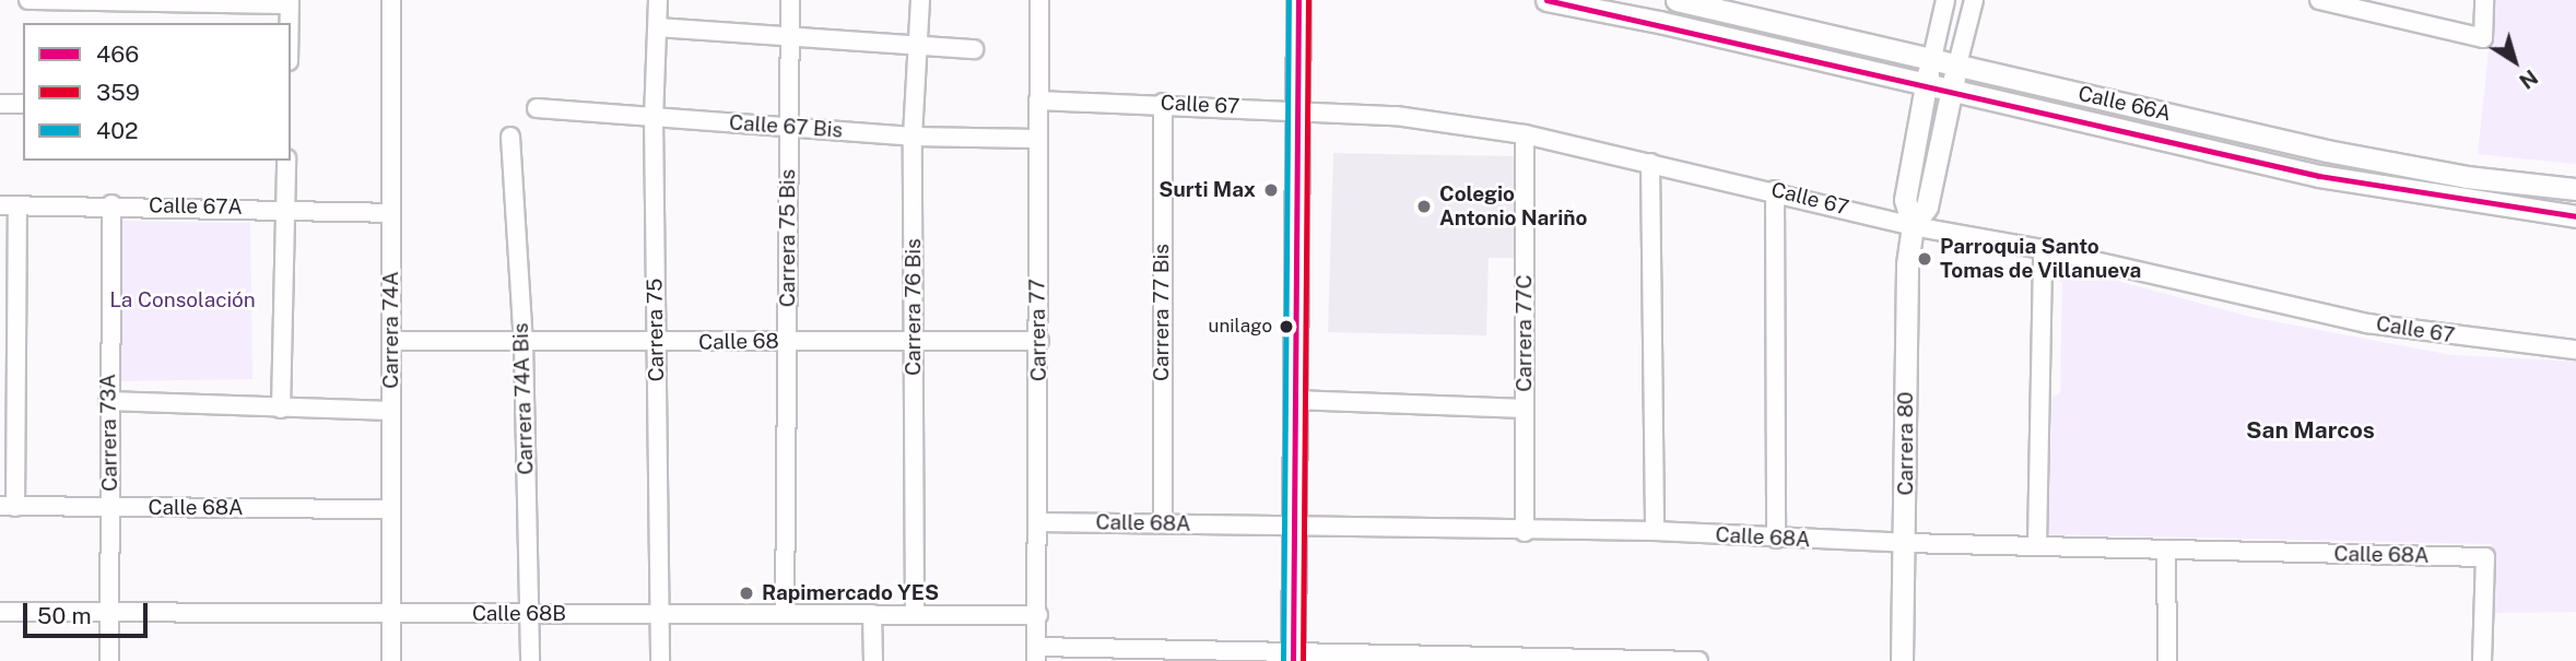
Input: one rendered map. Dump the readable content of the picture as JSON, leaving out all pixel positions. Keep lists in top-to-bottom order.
{
  "streets": {
    "street": [
      "Calle 66A",
      "Calle 67",
      "Calle 67 Bis",
      "Calle 67A",
      "Carrera 75 Bis",
      "Carrera 76 Bis",
      "Carrera 77 Bis",
      "Carrera 74A",
      "Carrera 75",
      "Carrera 77",
      "Carrera 77C",
      "Calle 68",
      "Carrera 74A Bis",
      "Carrera 73A",
      "Carrera 80",
      "Calle 68A",
      "Calle 68B"
    ]
  },
  "crossings": [
    ["Calle 66A", "Carrera 80"],
    ["Calle 67", "Carrera 77 Bis"],
    ["Calle 67", "Carrera 77"],
    ["Calle 67", "Carrera 77C"],
    ["Calle 67", "Carrera 80"],
    ["Calle 67 Bis", "Carrera 75 Bis"],
    ["Calle 67 Bis", "Carrera 76 Bis"],
    ["Calle 67 Bis", "Carrera 75"],
    ["Calle 67 Bis", "Carrera 77"],
    ["Calle 67A", "Carrera 74A"],
    ["Calle 67A", "Carrera 73A"],
    ["Carrera 75 Bis", "Calle 68"],
    ["Carrera 75 Bis", "Calle 68B"],
    ["Carrera 76 Bis", "Calle 68"],
    ["Carrera 76 Bis", "Calle 68B"],
    ["Carrera 77 Bis", "Calle 68A"],
    ["Carrera 74A", "Calle 68"],
    ["Carrera 74A", "Calle 68A"],
    ["Carrera 74A", "Calle 68B"],
    ["Carrera 75", "Calle 68"],
    ["Carrera 75", "Calle 68B"],
    ["Carrera 77", "Calle 68"],
    ["Carrera 77", "Calle 68A"],
    ["Carrera 77", "Calle 68B"],
    ["Carrera 77C", "Calle 68A"],
    ["Calle 68", "Carrera 74A Bis"],
    ["Carrera 74A Bis", "Calle 68B"],
    ["Carrera 73A", "Calle 68A"],
    ["Carrera 73A", "Calle 68B"],
    ["Carrera 80", "Calle 68A"]
  ],
  "districts": ["San Marcos"],
  "parks": ["La Consolación"],
  "places": [
    "Surti Max",
    "Colegio Antonio Nariño",
    "Parroquia Santo Tomas de Villanueva",
    "unilago",
    "Rapimercado YES"
  ],
  "lines": ["transit line 466", "transit line 359", "transit line 402"],
  "legend": ["466", "359", "402"],
  "scale_bar": "50 m",
  "north": "bottom right"
}
